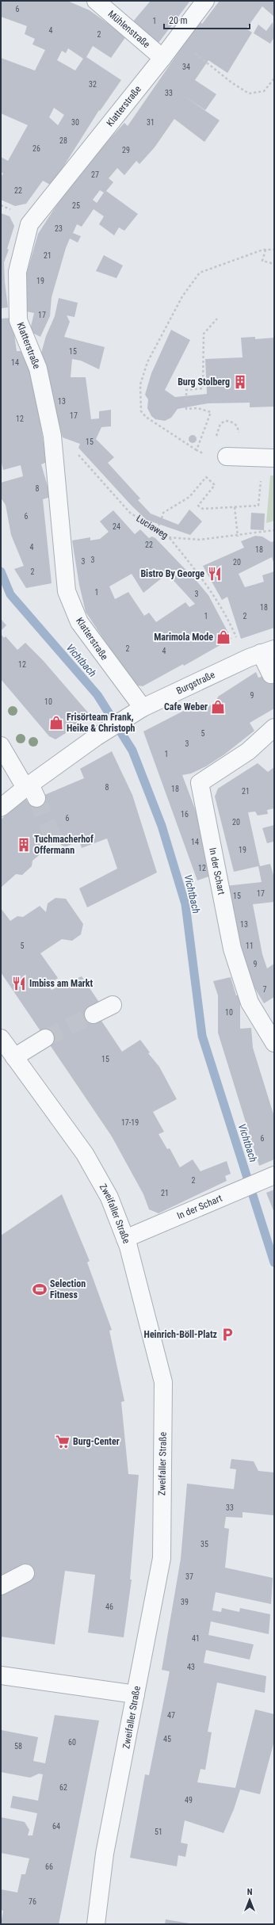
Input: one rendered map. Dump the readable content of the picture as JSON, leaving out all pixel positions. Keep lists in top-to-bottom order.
{
  "streets": {
    "street": [
      "Mühlenstraße",
      "Klatterstraße",
      "Burgstraße",
      "In der Schart",
      "Zweifaller Straße"
    ],
    "path": ["Luciaweg"]
  },
  "crossings": [
    ["Mühlenstraße", "Klatterstraße"],
    ["Klatterstraße", "Burgstraße"],
    ["In der Schart", "Zweifaller Straße"]
  ],
  "water": ["Vichtbach"],
  "places": {
    "building": ["Burg Stolberg", "Tuchmacherhof Offermann"],
    "restaurant": ["Bistro By George", "Imbiss am Markt"],
    "shop": ["Marimola Mode", "Cafe Weber", "Frisörteam Frank, Heike & Christoph"],
    "sports": ["Selection Fitness"],
    "parking": ["Heinrich-Böll-Platz"],
    "supermarket": ["Burg-Center"]
  },
  "house_numbers": [
    "6",
    "1",
    "4",
    "2",
    "34",
    "32",
    "33",
    "30",
    "31",
    "28",
    "26",
    "29",
    "27",
    "22",
    "25",
    "23",
    "21",
    "19",
    "17",
    "15",
    "14",
    "13",
    "17",
    "12",
    "15",
    "8",
    "6",
    "24",
    "22",
    "4",
    "18",
    "3",
    "3",
    "20",
    "2",
    "1",
    "3",
    "18",
    "1",
    "2",
    "2",
    "4",
    "12",
    "9",
    "10",
    "5",
    "3",
    "1",
    "8",
    "18",
    "21",
    "16",
    "6",
    "20",
    "14",
    "19",
    "12",
    "17",
    "15",
    "13",
    "5",
    "11",
    "9",
    "7",
    "10",
    "15",
    "17-19",
    "6",
    "2",
    "21",
    "33",
    "35",
    "37",
    "39",
    "46",
    "41",
    "43",
    "47",
    "45",
    "60",
    "58",
    "62",
    "49",
    "64",
    "51",
    "66",
    "76"
  ],
  "scale_bar": "20 m",
  "north": "top"
}
